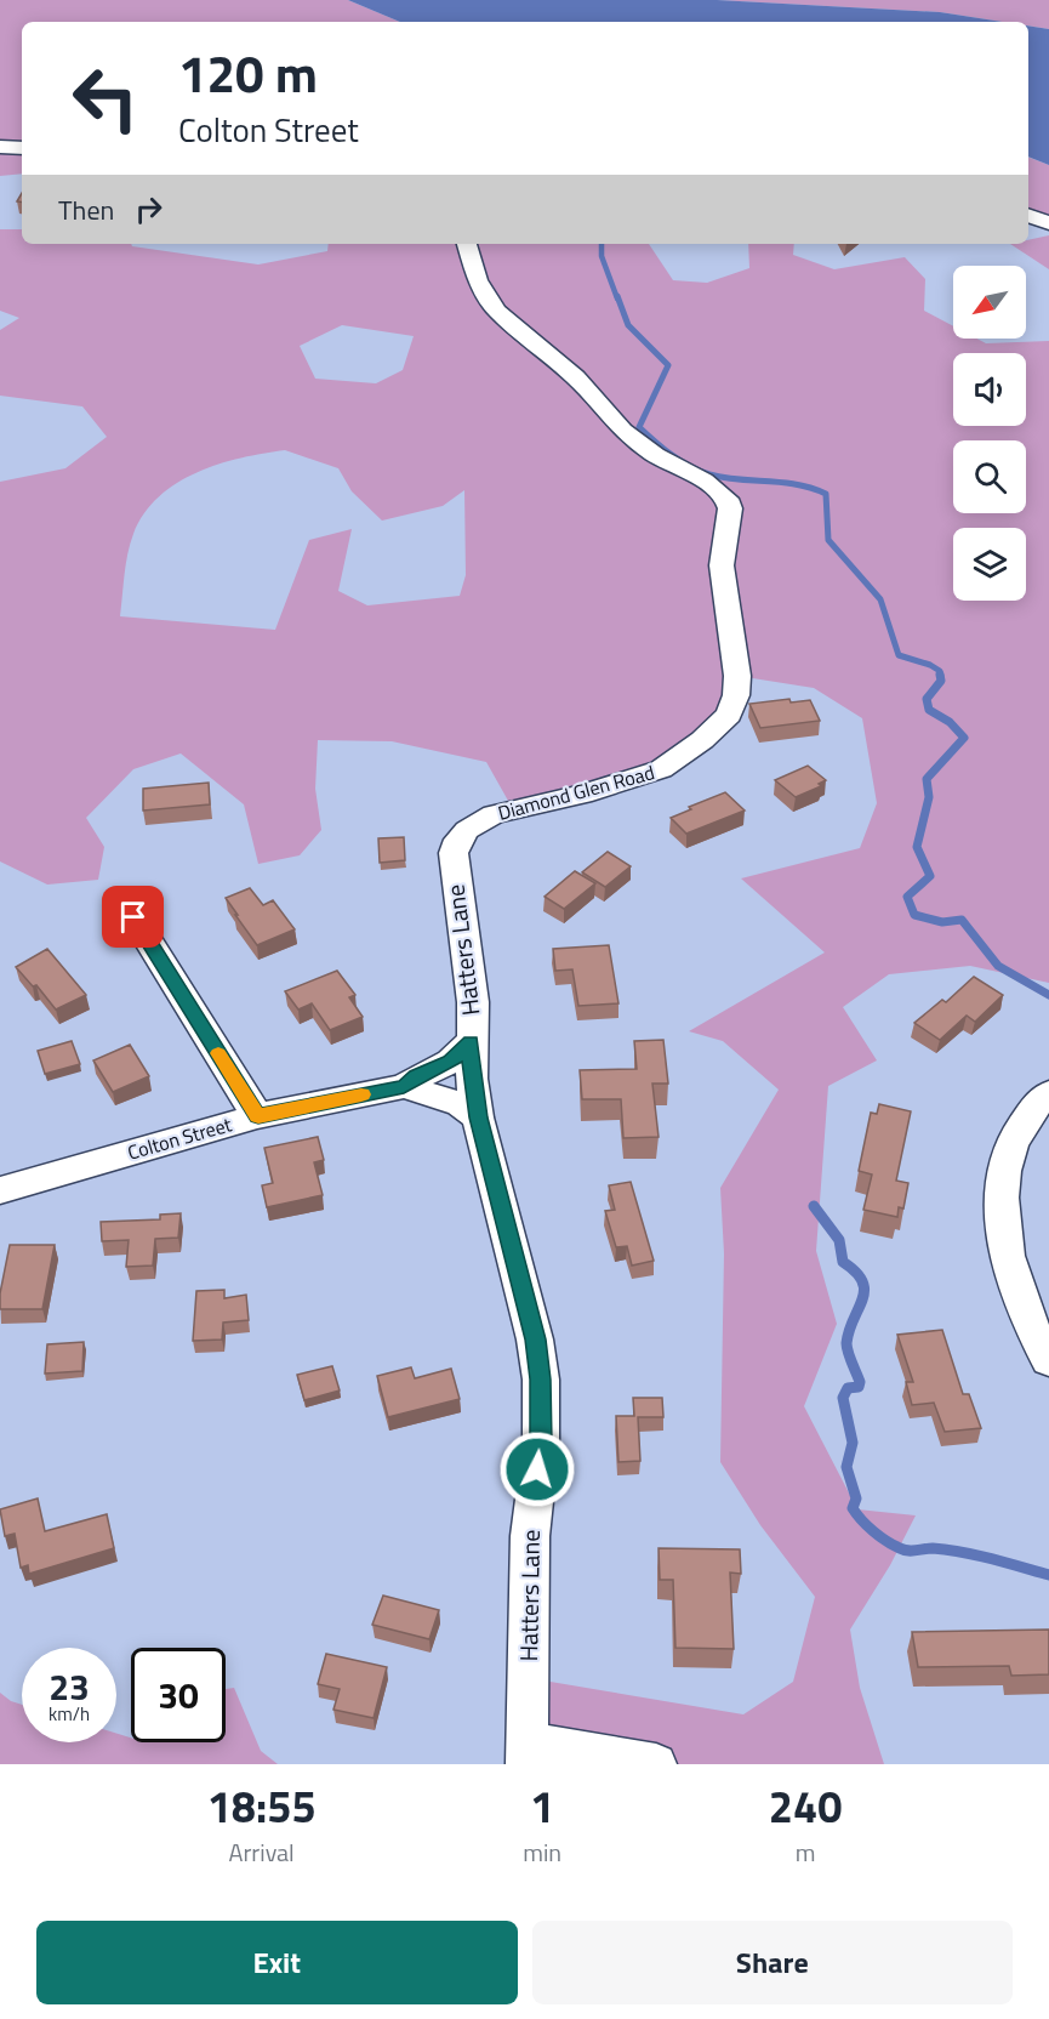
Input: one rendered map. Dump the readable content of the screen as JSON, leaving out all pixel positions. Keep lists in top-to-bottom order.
{
  "streets": {
    "street": ["Diamond Glen Road", "Hatters Lane", "Colton Street"]
  },
  "crossings": [
    ["Diamond Glen Road", "Hatters Lane"],
    ["Hatters Lane", "Colton Street"]
  ],
  "north": "bottom left",
  "page": {
    "turn": ["120 m", "Colton Street"],
    "then": "Then",
    "speed": "23 km/h",
    "limit": "30",
    "eta": [
      "18:55",
      "Arrival",
      "1",
      "min",
      "240",
      "m"
    ],
    "buttons": ["Exit", "Share"]
  }
}
